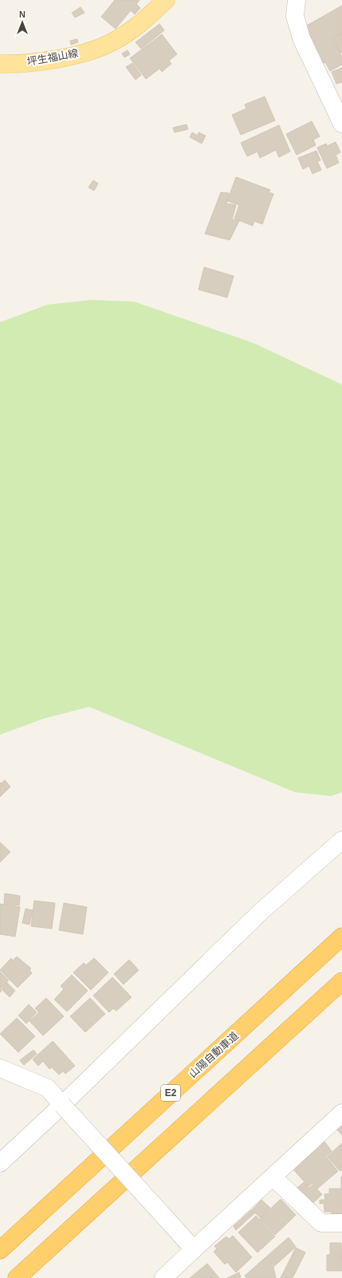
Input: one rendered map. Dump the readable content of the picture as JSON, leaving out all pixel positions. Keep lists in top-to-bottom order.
{
  "streets": {
    "highway": ["山陽自動車道", "E2"],
    "main road": ["坪生福山線"]
  },
  "north": "top"
}
